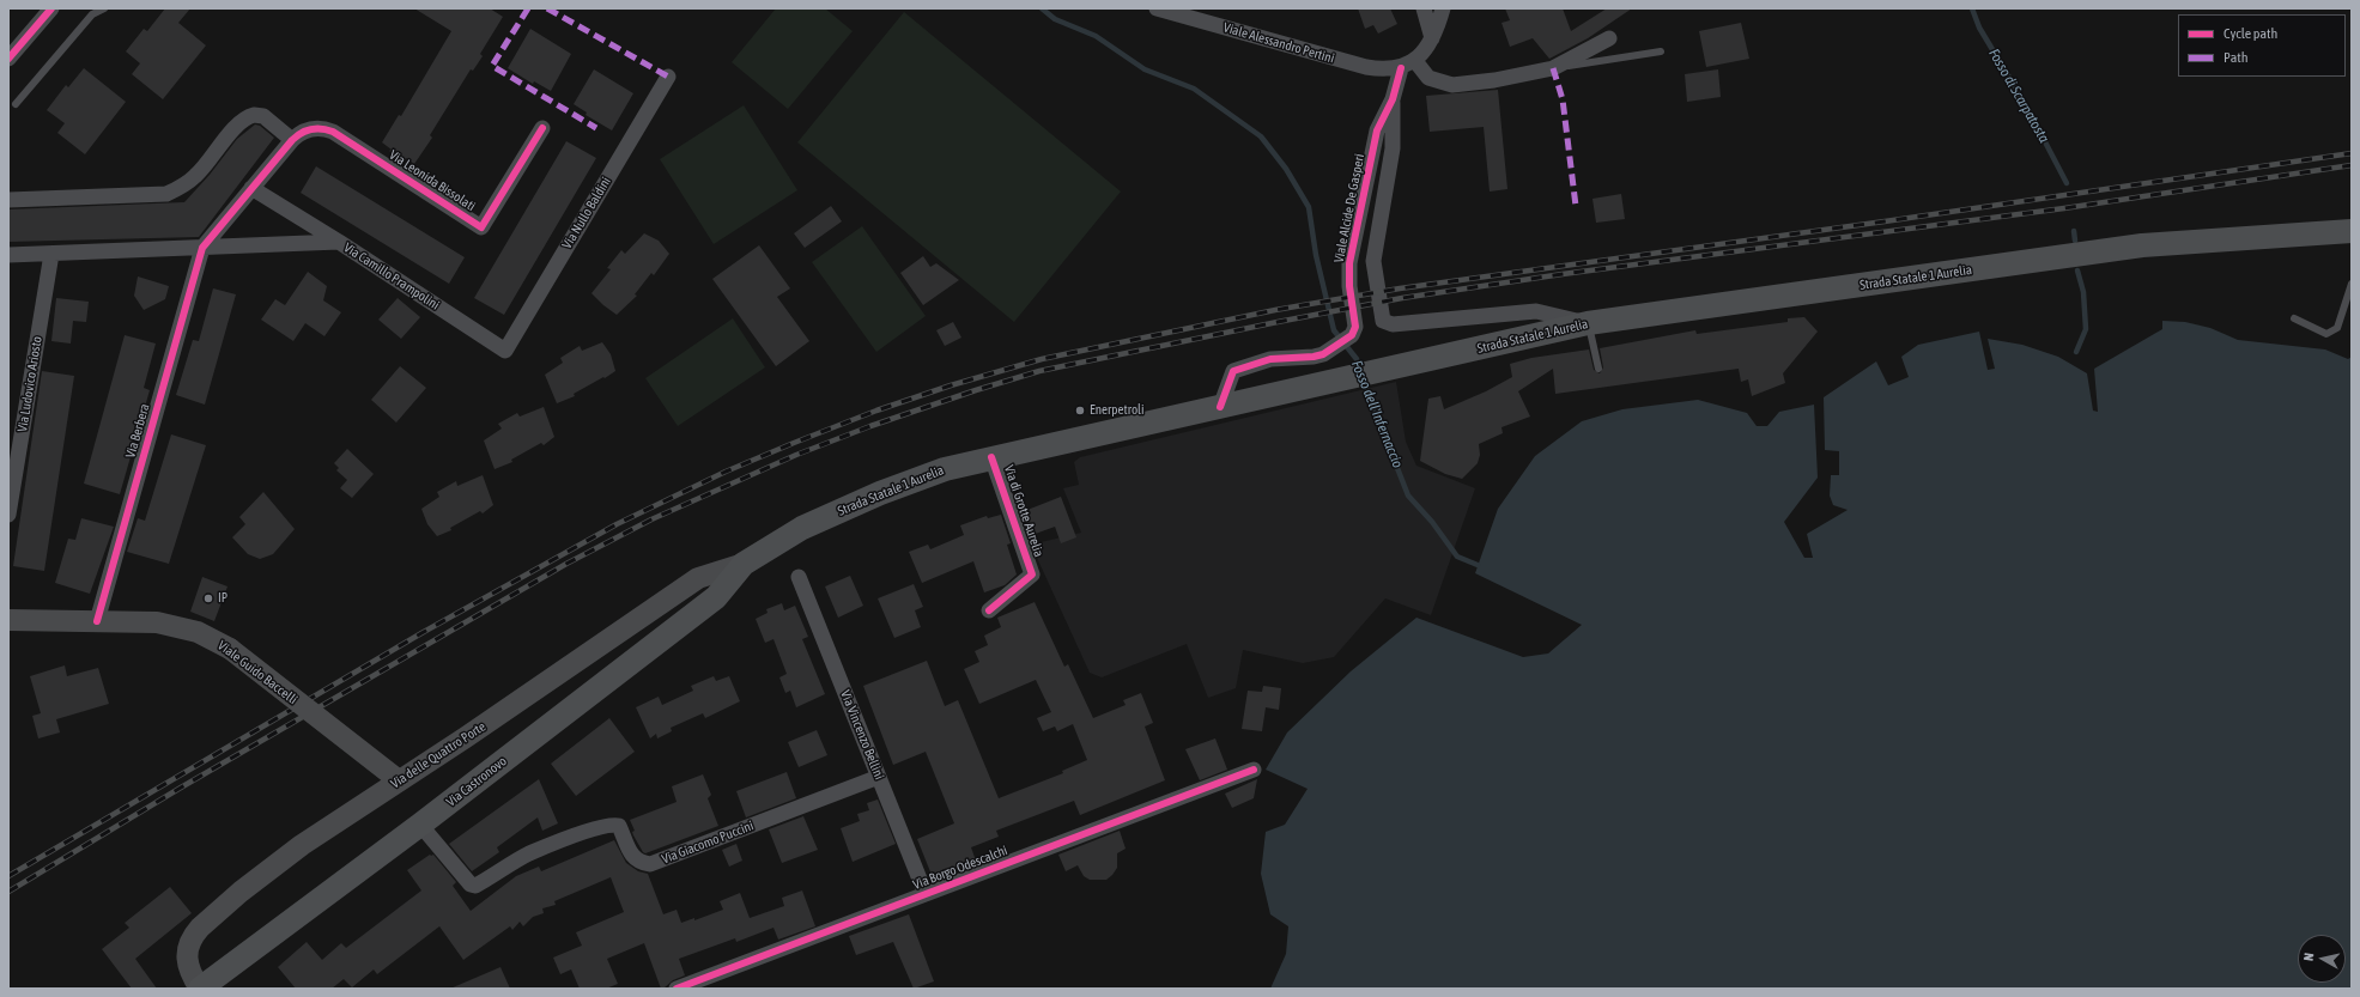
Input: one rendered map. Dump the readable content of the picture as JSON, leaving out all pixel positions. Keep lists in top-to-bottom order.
{
  "streets": {
    "main road": [
      "Strada Statale 1 Aurelia",
      "Viale Guido Baccelli",
      "Via delle Quattro Porte",
      "Via Castronovo"
    ],
    "street": [
      "Viale Alessandro Pertini",
      "Via Leonida Bissolati",
      "Viale Alcide De Gasperi",
      "Via Nullo Baldini",
      "Via Camillo Prampolini",
      "Via Ludovico Ariosto",
      "Via Berbera",
      "Via di Grotte Aurelia",
      "Via Vincenzo Bellini",
      "Via Giacomo Puccini",
      "Via Borgo Odescalchi"
    ]
  },
  "crossings": [
    ["Viale Alessandro Pertini", "Viale Alcide De Gasperi"],
    ["Viale Alcide De Gasperi", "Strada Statale 1 Aurelia"],
    ["Via Nullo Baldini", "Via Camillo Prampolini"],
    ["Via Camillo Prampolini", "Via Ludovico Ariosto"],
    ["Via Camillo Prampolini", "Via Berbera"],
    ["Strada Statale 1 Aurelia", "Via di Grotte Aurelia"],
    ["Strada Statale 1 Aurelia", "Via delle Quattro Porte"],
    ["Strada Statale 1 Aurelia", "Via Castronovo"],
    ["Via Berbera", "Viale Guido Baccelli"],
    ["Viale Guido Baccelli", "Via delle Quattro Porte"],
    ["Via Vincenzo Bellini", "Via Giacomo Puccini"],
    ["Via Vincenzo Bellini", "Via Borgo Odescalchi"],
    ["Via delle Quattro Porte", "Via Castronovo"],
    ["Via Castronovo", "Via Giacomo Puccini"]
  ],
  "water": ["Fosso di Scarpatosta", "Fosso dell'Infernaccio"],
  "places": ["Enerpetroli", "IP"],
  "legend": ["Cycle path", "Path"],
  "north": "left"
}
